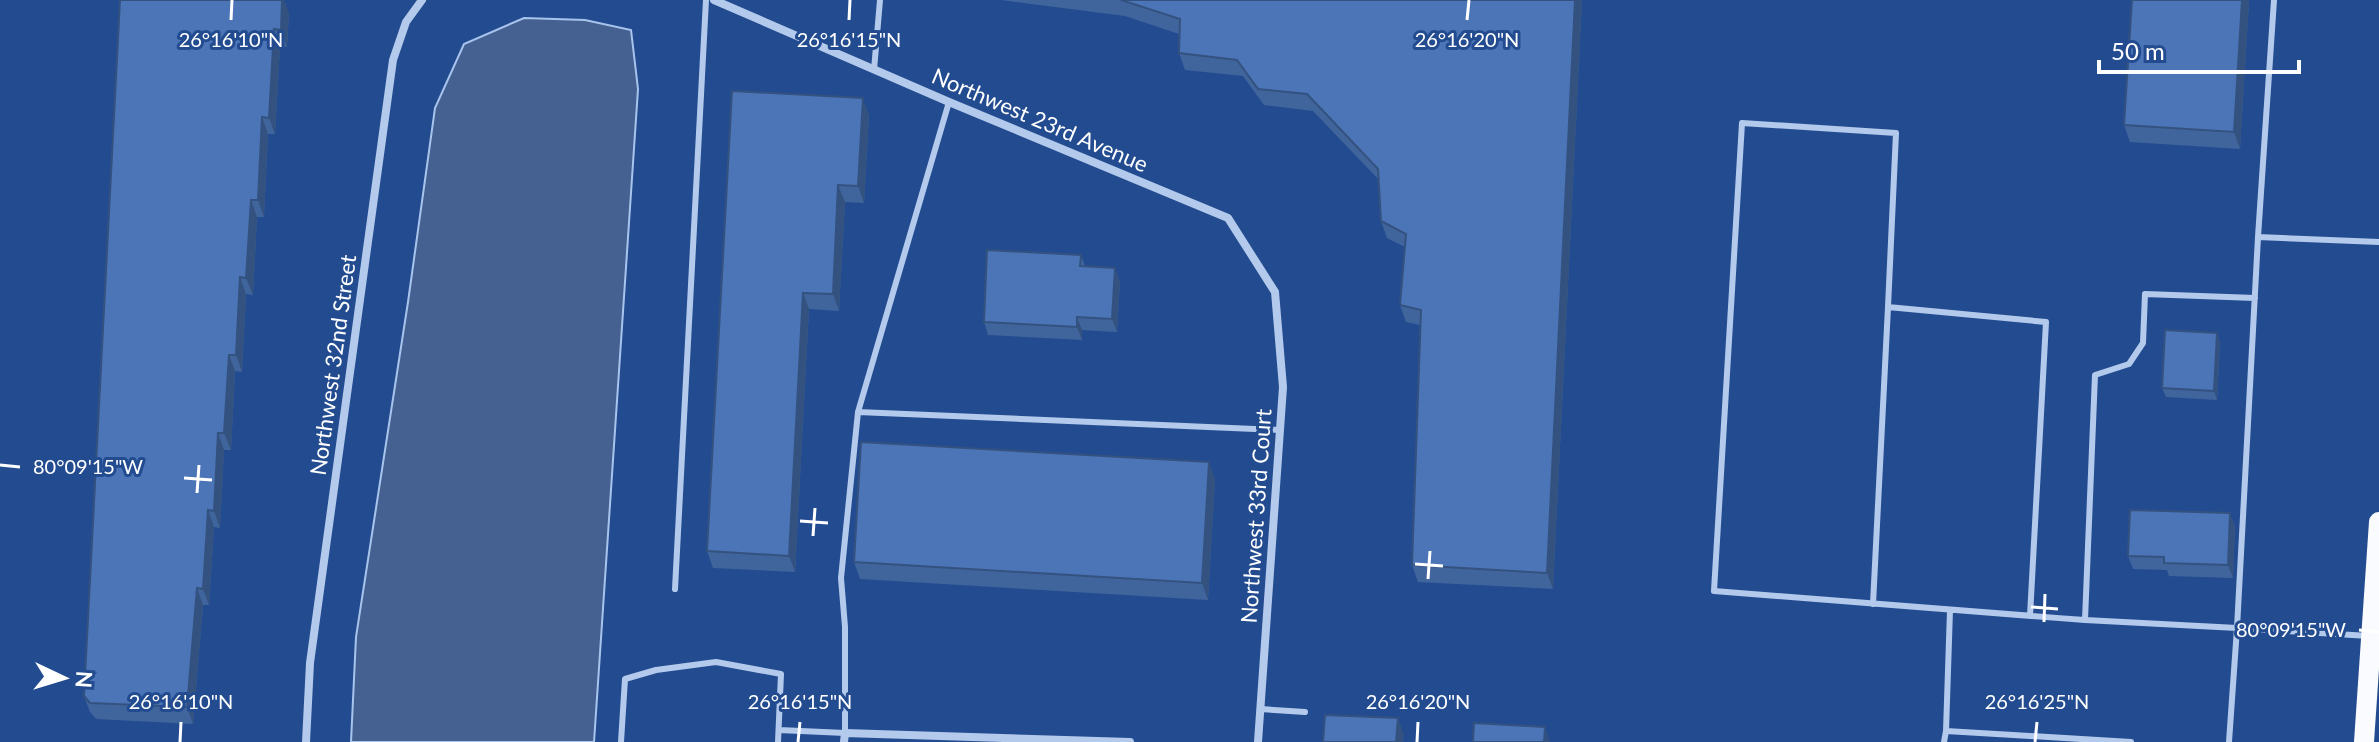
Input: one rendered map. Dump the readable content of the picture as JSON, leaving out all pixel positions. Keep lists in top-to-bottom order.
{
  "streets": {
    "street": ["Northwest 23rd Avenue", "Northwest 32nd Street", "Northwest 33rd Court"]
  },
  "crossings": [
    ["Northwest 23rd Avenue", "Northwest 33rd Court"]
  ],
  "scale_bar": "50 m",
  "north": "right",
  "coordinates": [
    "26°16'10\"N",
    "26°16'15\"N",
    "26°16'20\"N",
    "80°09'15\"W",
    "26°16'25\"N"
  ]
}
